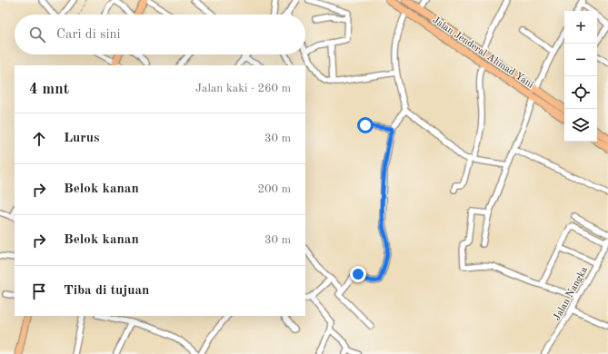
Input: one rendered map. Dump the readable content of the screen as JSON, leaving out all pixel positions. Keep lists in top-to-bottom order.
{
  "streets": {
    "highway": ["Jalan Jenderal Ahmad Yani"],
    "street": ["Jalan Nangka"]
  },
  "page": {
    "map_buttons": ["+", "−"],
    "search": "Cari di sini",
    "heading": ["4 mnt", "Jalan kaki · 260 m"],
    "list": [
      ["Lurus", "30 m"],
      ["Belok kanan", "200 m"],
      ["Belok kanan", "30 m"],
      "Tiba di tujuan"
    ]
  }
}
